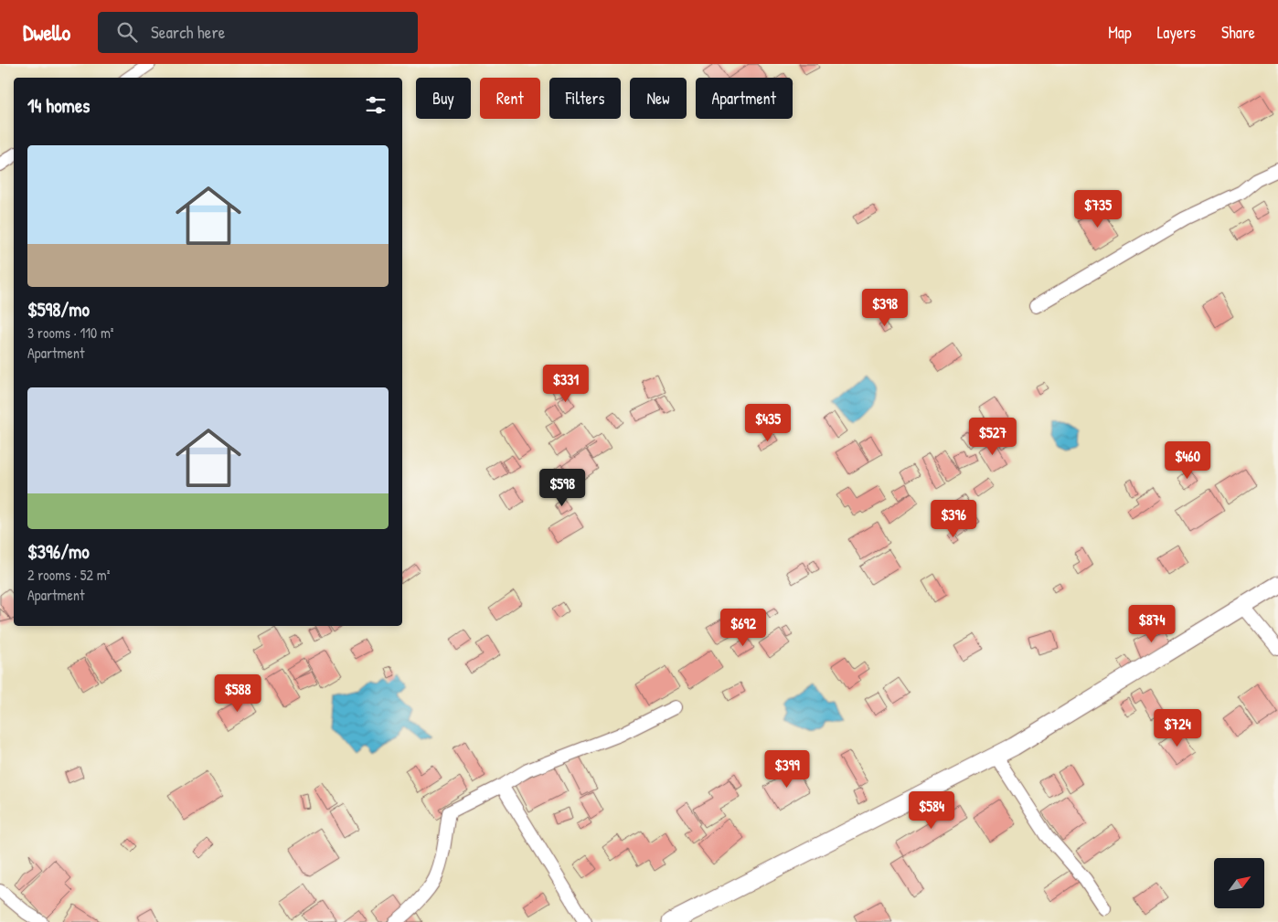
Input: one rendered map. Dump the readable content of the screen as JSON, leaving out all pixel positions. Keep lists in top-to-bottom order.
{
  "north": "top right",
  "page": {
    "header": "Dwello",
    "search": "Search here",
    "nav": ["Map", "Layers", "Share"],
    "chip": [
      "Buy",
      "Rent",
      "Filters",
      "New",
      "Apartment"
    ],
    "heading": "14 homes",
    "list": [
      {
        "name": "$598/mo",
        "note": "3 rooms · 110 m² · Apartment"
      },
      {
        "name": "$396/mo",
        "note": "2 rooms · 52 m² · Apartment"
      }
    ],
    "price": [
      "$735",
      "$398",
      "$331",
      "$435",
      "$527",
      "$460",
      "$598",
      "$396",
      "$874",
      "$692",
      "$588",
      "$724",
      "$399",
      "$584"
    ]
  }
}
